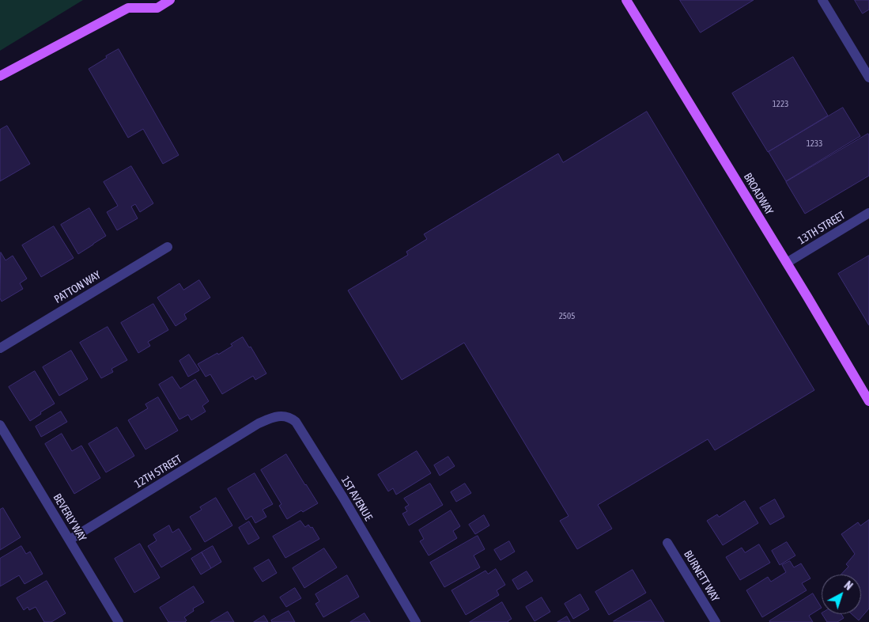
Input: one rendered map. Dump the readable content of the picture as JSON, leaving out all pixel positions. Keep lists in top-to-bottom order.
{
  "streets": {
    "main road": ["BROADWAY"],
    "street": [
      "13TH STREET",
      "PATTON WAY",
      "12TH STREET",
      "1ST AVENUE",
      "BEVERLY WAY",
      "BURNETT WAY"
    ]
  },
  "crossings": [
    ["BROADWAY", "13TH STREET"],
    ["12TH STREET", "1ST AVENUE"],
    ["12TH STREET", "BEVERLY WAY"]
  ],
  "house_numbers": ["1223", "1233", "2505"],
  "north": "top right"
}
